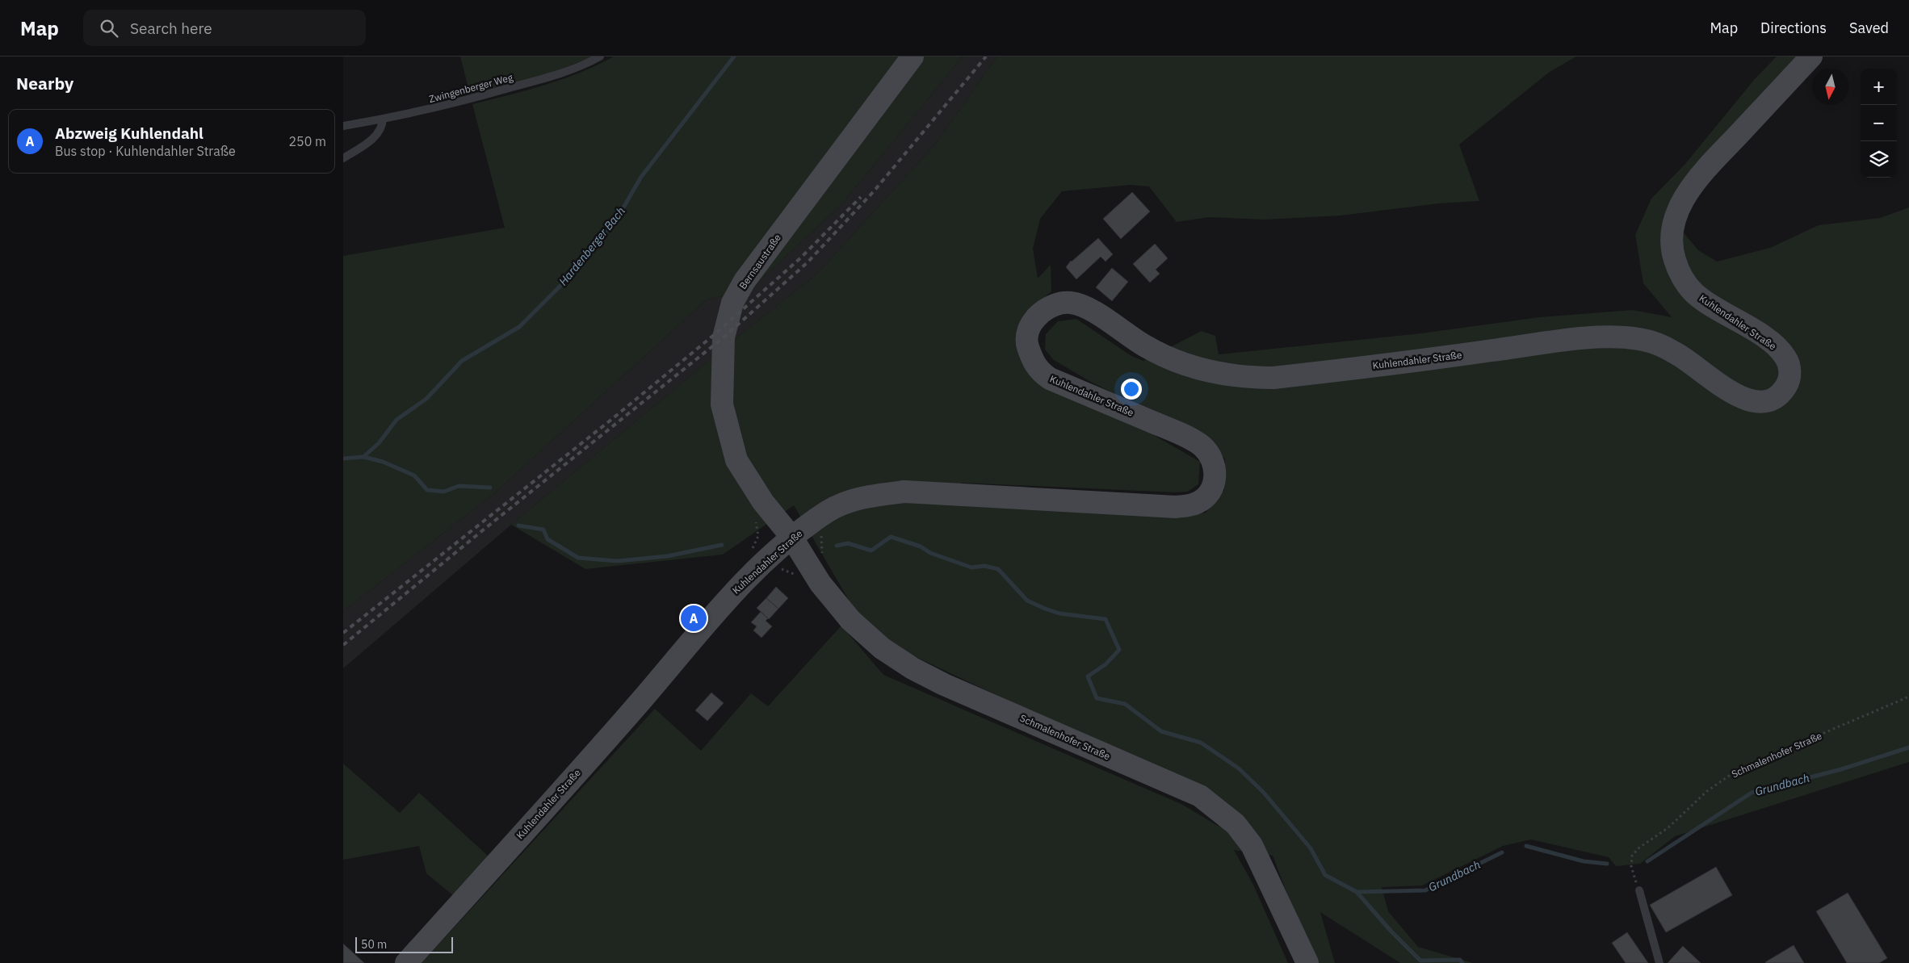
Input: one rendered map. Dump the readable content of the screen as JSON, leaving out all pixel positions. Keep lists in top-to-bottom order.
{
  "streets": {
    "main road": ["Bernsaustraße", "Kuhlendahler Straße", "Schmalenhofer Straße"],
    "lane": ["Zwingenberger Weg"]
  },
  "crossings": [
    ["Bernsaustraße", "Kuhlendahler Straße"],
    ["Bernsaustraße", "Schmalenhofer Straße"],
    ["Kuhlendahler Straße", "Schmalenhofer Straße"]
  ],
  "water": ["Hardenberger Bach", "Grundbach"],
  "scale_bar": "50 m",
  "north": "bottom",
  "page": {
    "header": "Map",
    "search": "Search here",
    "nav": ["Map", "Directions", "Saved"],
    "heading": "Nearby",
    "map_buttons": ["+", "−"],
    "list": [
      {
        "mark": "A",
        "name": "Abzweig Kuhlendahl",
        "note": "Bus stop · Kuhlendahler Straße",
        "value": "250 m"
      }
    ],
    "pins": "A",
    "scale": "50 m"
  }
}
